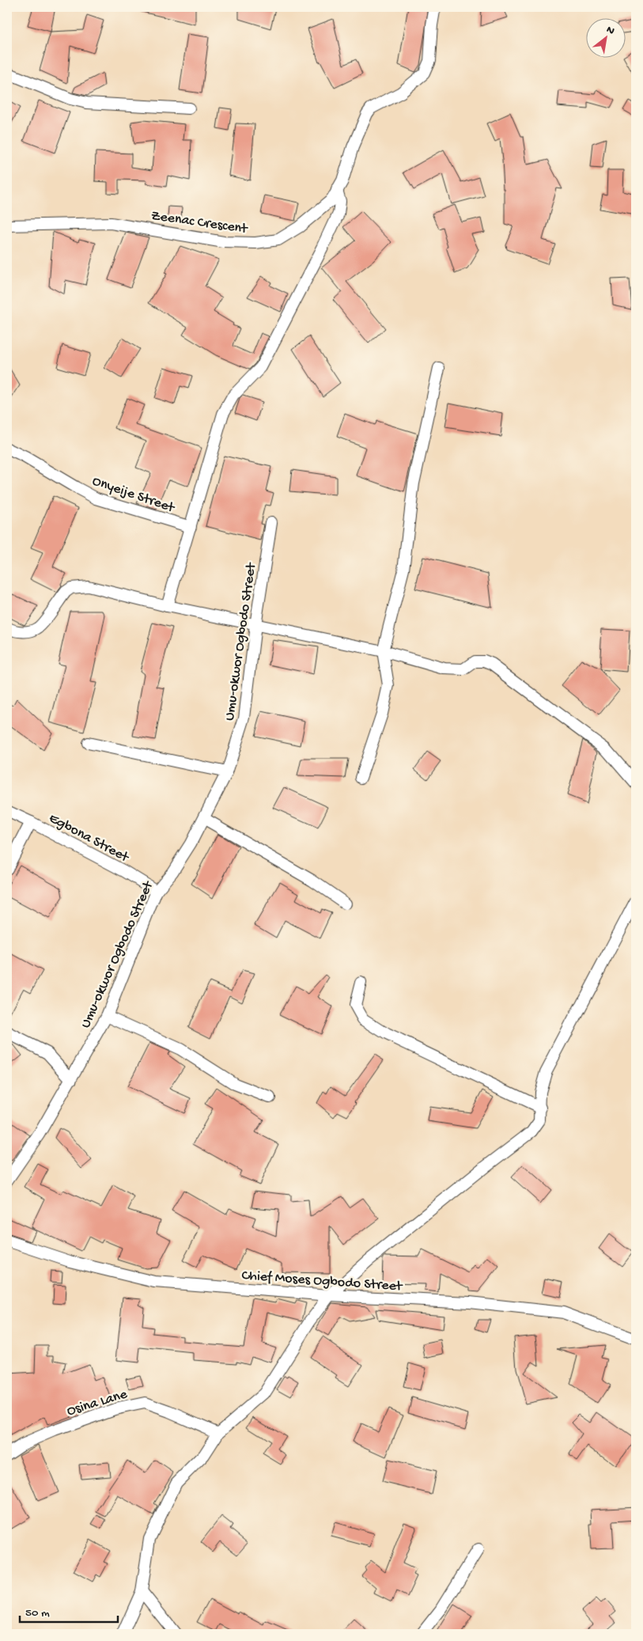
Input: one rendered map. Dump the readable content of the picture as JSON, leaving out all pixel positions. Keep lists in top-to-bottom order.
{
  "streets": {
    "street": [
      "Zeenac Crescent",
      "Onyeije Street",
      "Umu-okwor Ogbodo Street",
      "Egbona Street",
      "Chief Moses Ogbodo Street",
      "Osina Lane"
    ]
  },
  "crossings": [
    ["Umu-okwor Ogbodo Street", "Egbona Street"]
  ],
  "scale_bar": "50 m",
  "north": "top right"
}
